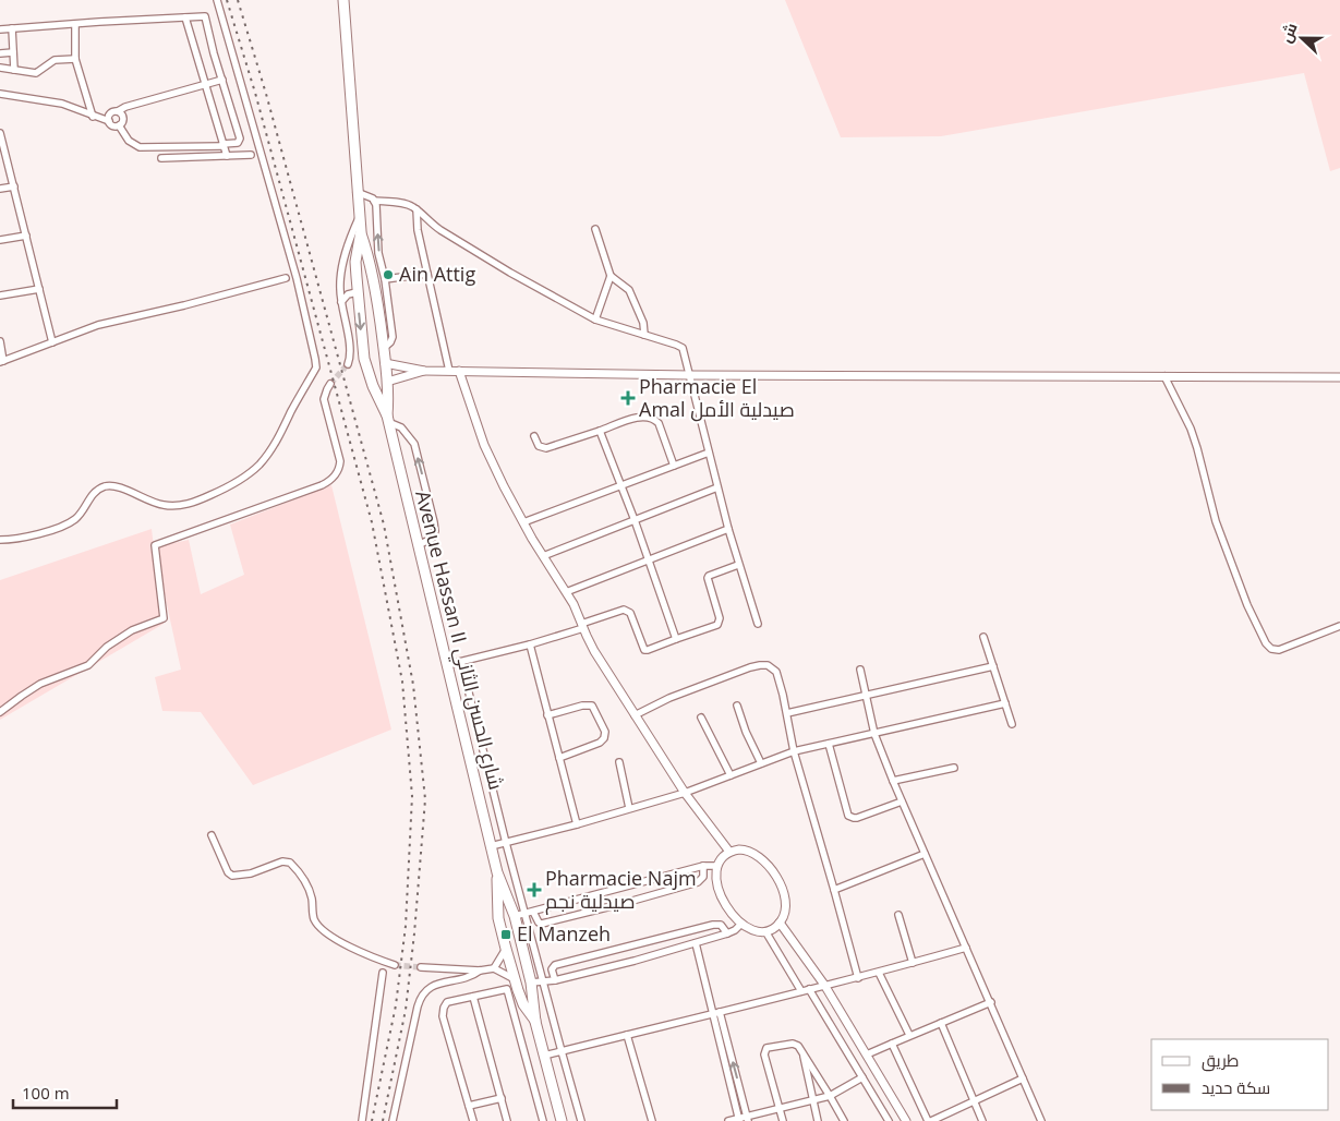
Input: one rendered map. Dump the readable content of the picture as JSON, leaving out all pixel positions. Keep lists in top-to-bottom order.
{
  "streets": {
    "main road": ["Avenue Hassan II شارع الحسن الثاني"]
  },
  "places": {
    "other": ["Ain Attig"],
    "health": ["Pharmacie El Amal صيدلية الأمل", "Pharmacie Najm صيدلية نجم"],
    "transit": ["El Manzeh"]
  },
  "legend": ["طريق", "سكة حديد"],
  "scale_bar": "100 m",
  "north": "left"
}
